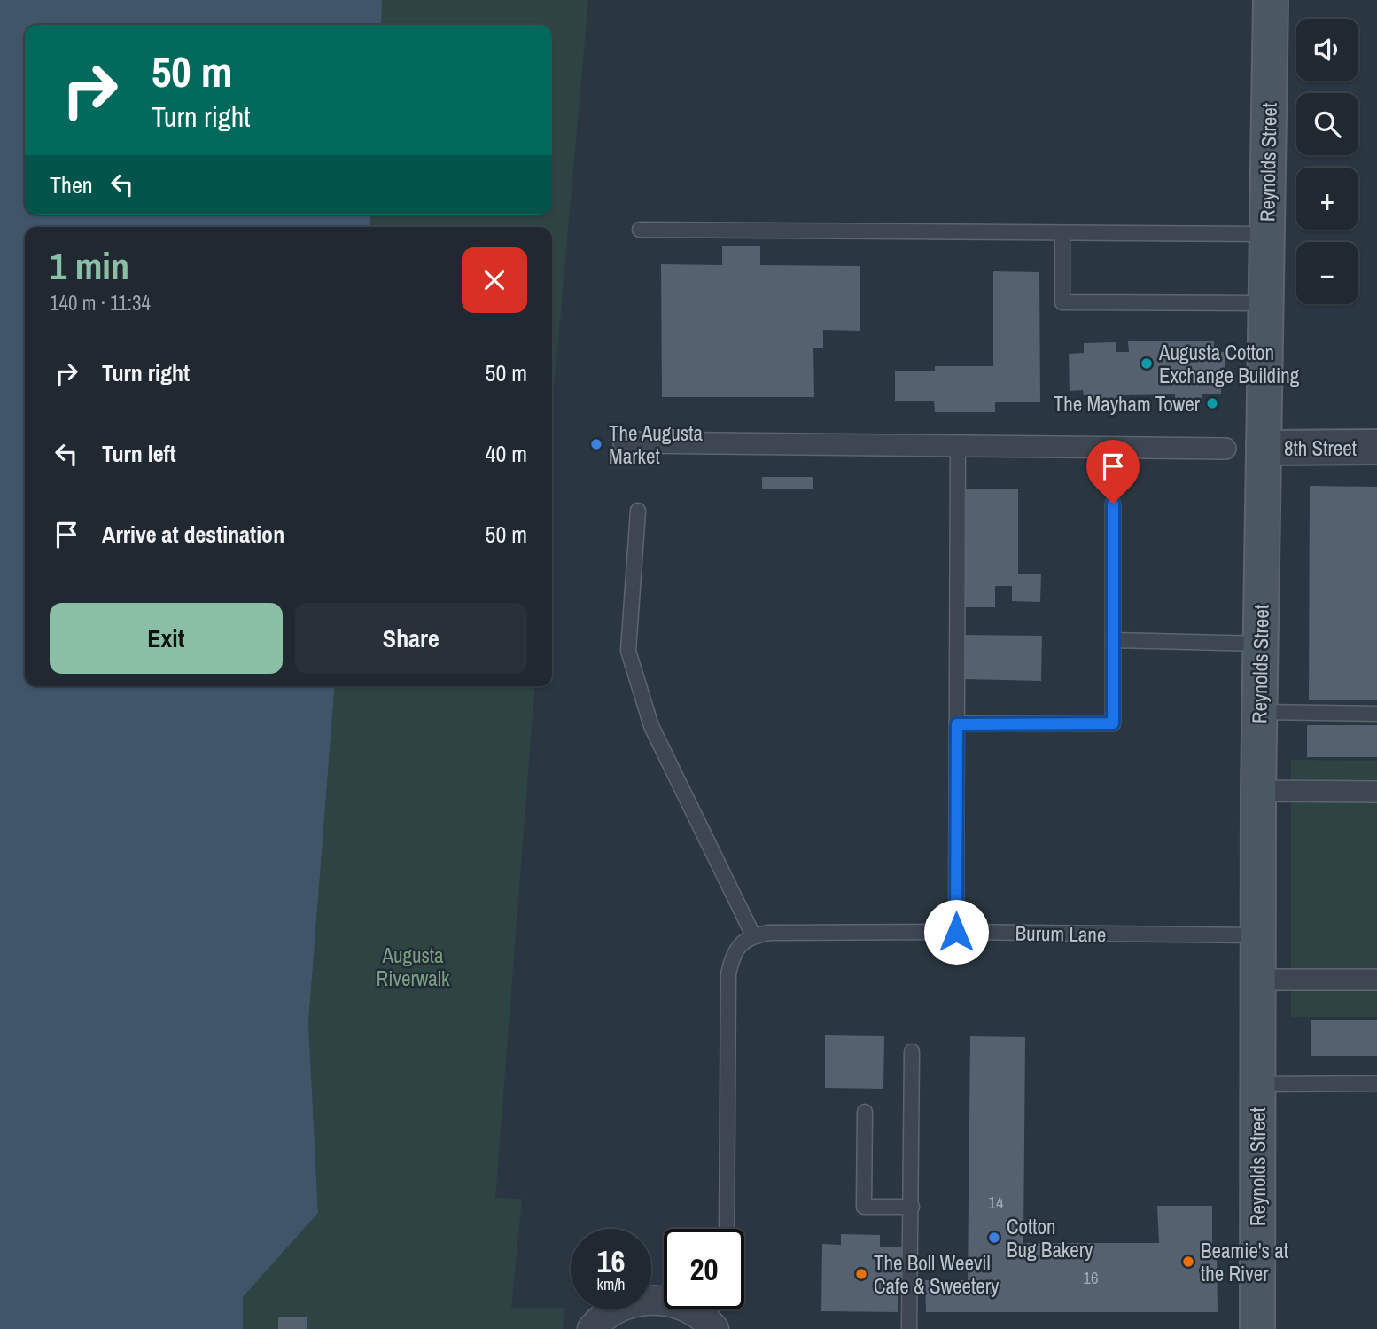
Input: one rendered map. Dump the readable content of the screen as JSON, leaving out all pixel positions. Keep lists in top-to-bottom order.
{
  "streets": {
    "main road": ["Reynolds Street"],
    "street": ["8th Street"],
    "lane": ["Burum Lane"]
  },
  "crossings": [
    ["Reynolds Street", "8th Street"],
    ["Reynolds Street", "Burum Lane"]
  ],
  "parks": ["Augusta Riverwalk"],
  "places": [
    "Augusta Cotton Exchange Building",
    "The Mayham Tower",
    "The Augusta Market",
    "Cotton Bug Bakery",
    "Beamie's at the River",
    "The Boll Weevil Cafe & Sweetery"
  ],
  "house_numbers": ["14", "16"],
  "page": {
    "map_buttons": ["+", "−"],
    "turn": ["50 m", "Turn right"],
    "then": "Then",
    "heading": ["1 min", "140 m · 11:34"],
    "list": [
      {
        "name": "Turn right",
        "value": "50 m"
      },
      {
        "name": "Turn left",
        "value": "40 m"
      },
      {
        "name": "Arrive at destination",
        "value": "50 m"
      }
    ],
    "buttons": ["Exit", "Share"],
    "speed": "16 km/h",
    "limit": "20"
  }
}
